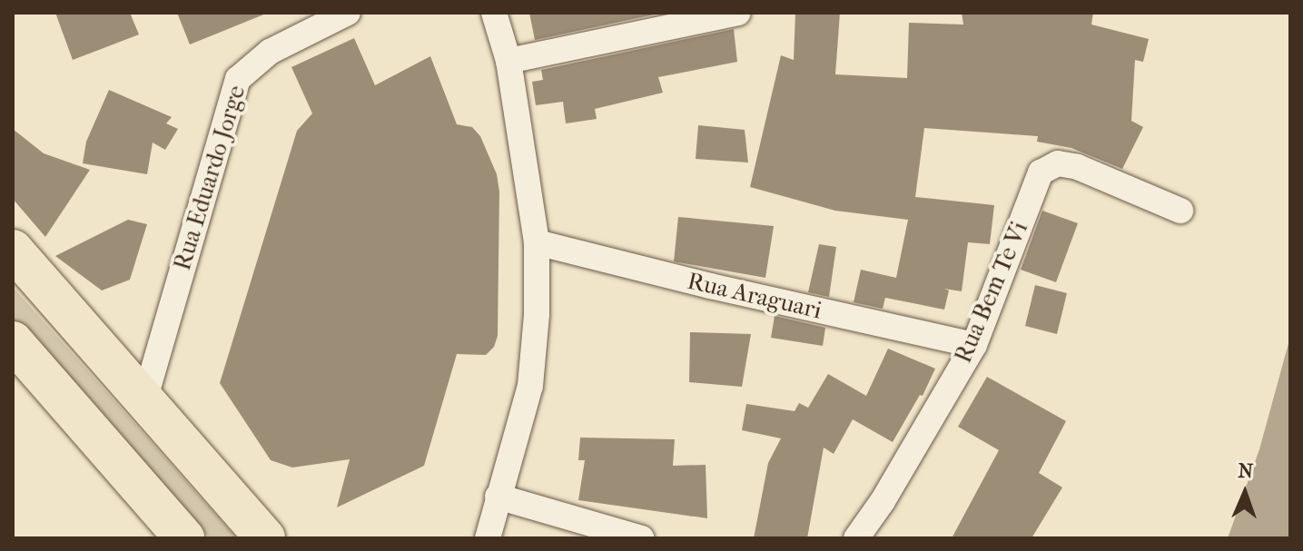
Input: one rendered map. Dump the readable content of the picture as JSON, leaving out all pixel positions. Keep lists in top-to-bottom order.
{
  "streets": {
    "street": ["Rua Eduardo Jorge", "Rua Bem Te Vi", "Rua Araguari"]
  },
  "crossings": [
    ["Rua Bem Te Vi", "Rua Araguari"]
  ],
  "north": "top"
}
